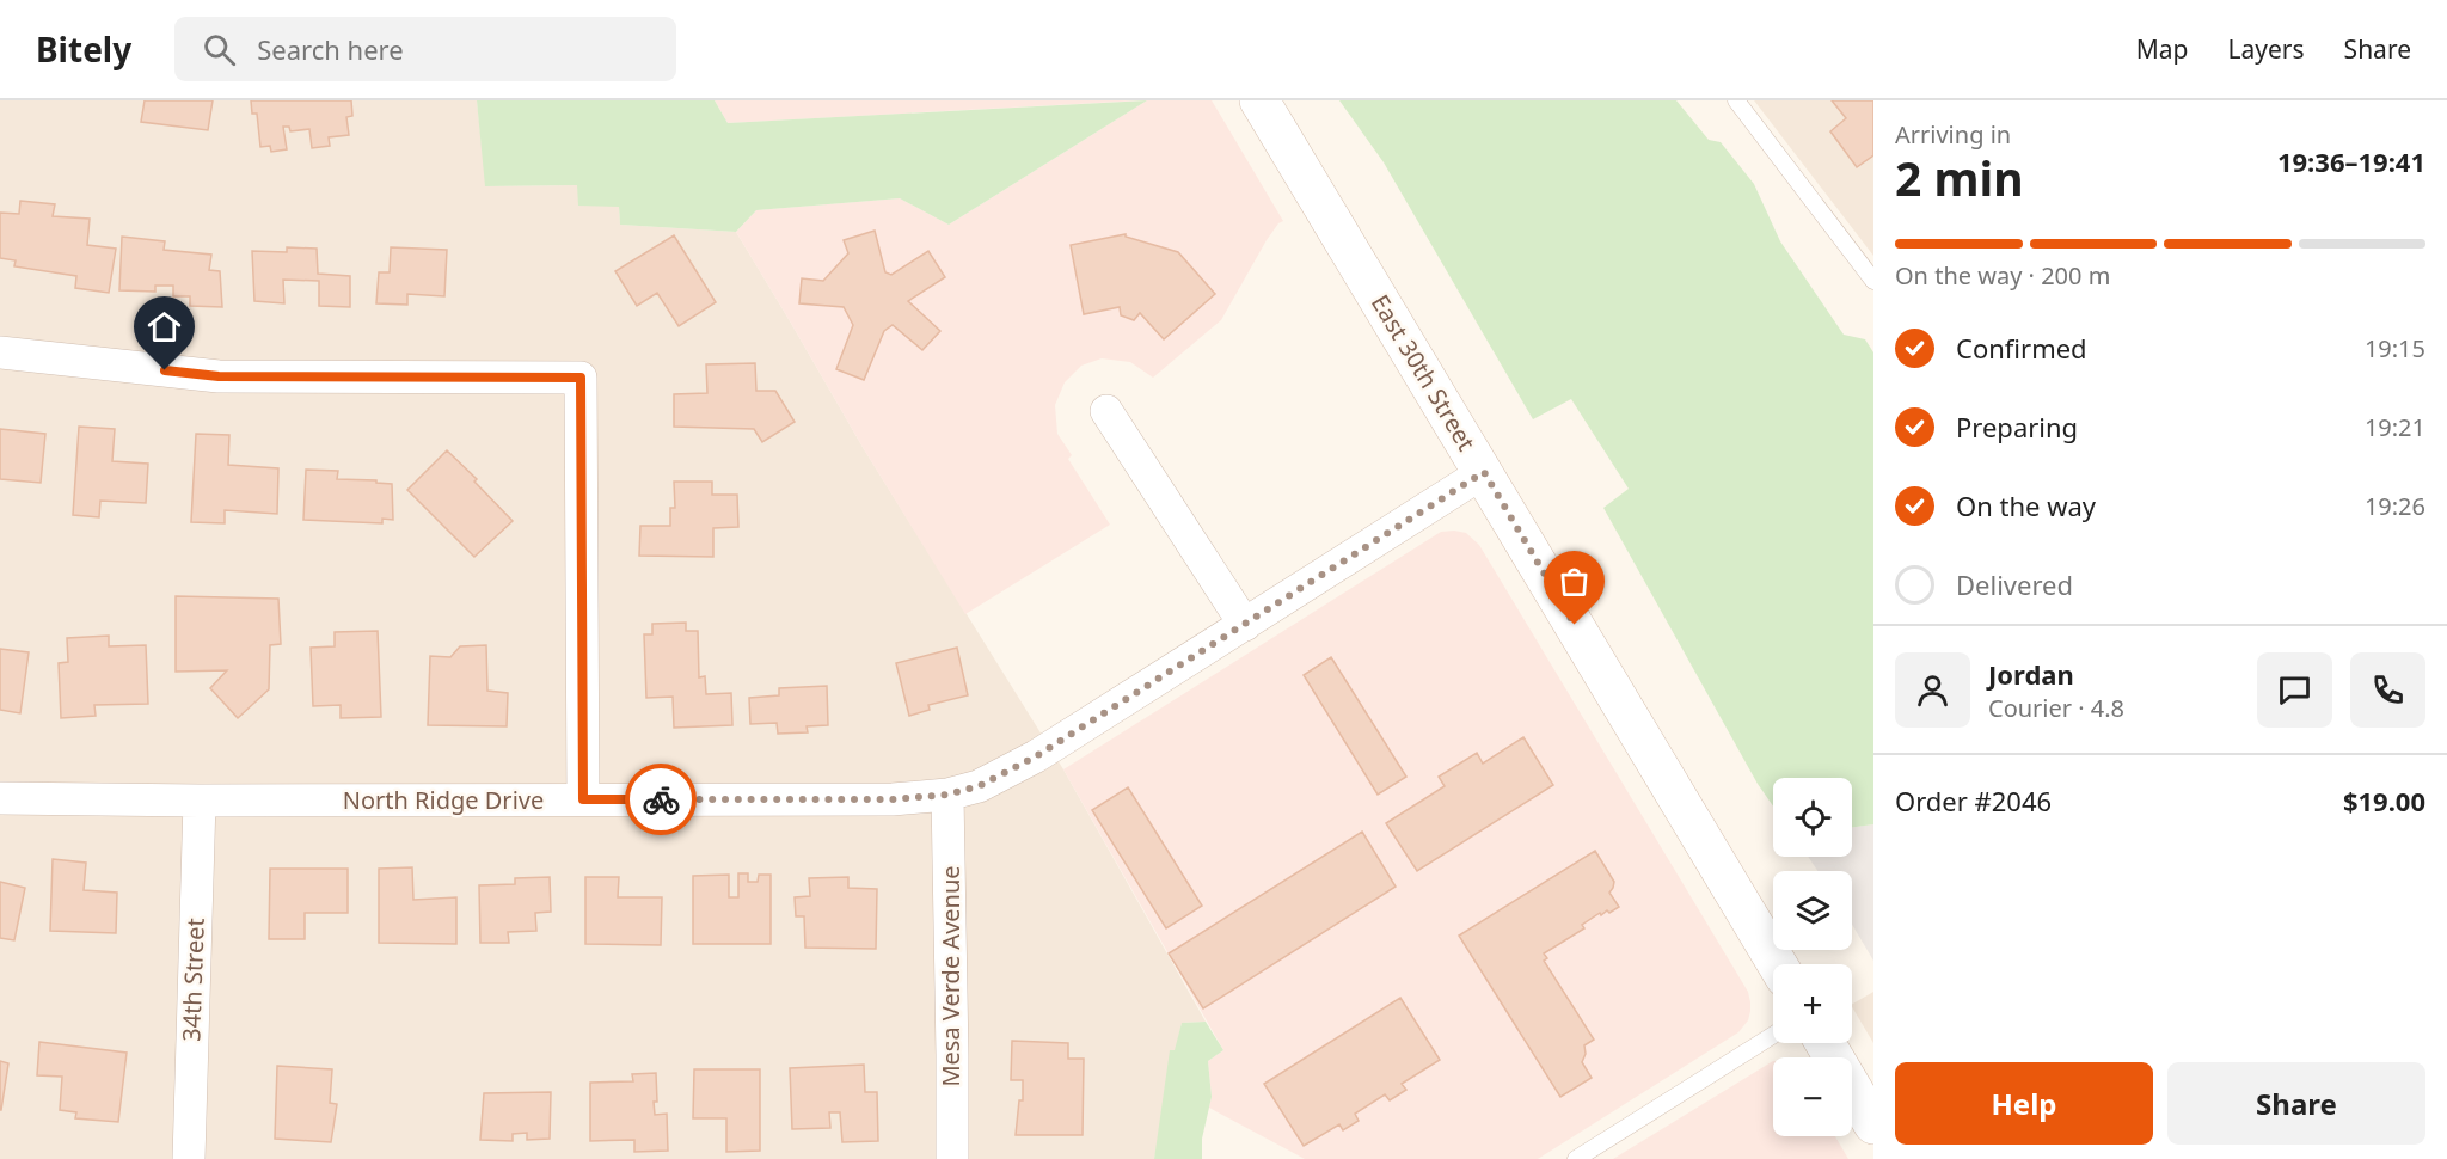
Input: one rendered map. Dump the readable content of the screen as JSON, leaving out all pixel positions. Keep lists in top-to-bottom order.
{
  "streets": {
    "main road": ["East 30th Street"],
    "street": ["North Ridge Drive", "Mesa Verde Avenue", "34th Street"]
  },
  "crossings": [
    ["East 30th Street", "North Ridge Drive"],
    ["North Ridge Drive", "Mesa Verde Avenue"],
    ["North Ridge Drive", "34th Street"]
  ],
  "page": {
    "header": "Bitely",
    "search": "Search here",
    "nav": ["Map", "Layers", "Share"],
    "heading": ["2 min", "Arriving in", "19:36–19:41"],
    "panel": [
      "Jordan",
      "Courier · 4.8",
      "Order #2046",
      "$19.00"
    ],
    "bar": "On the way · 200 m",
    "list": [
      ["Confirmed", "19:15"],
      ["Preparing", "19:21"],
      ["On the way", "19:26"],
      "Delivered"
    ],
    "map_buttons": ["+", "−"],
    "buttons": ["Help", "Share"]
  }
}
